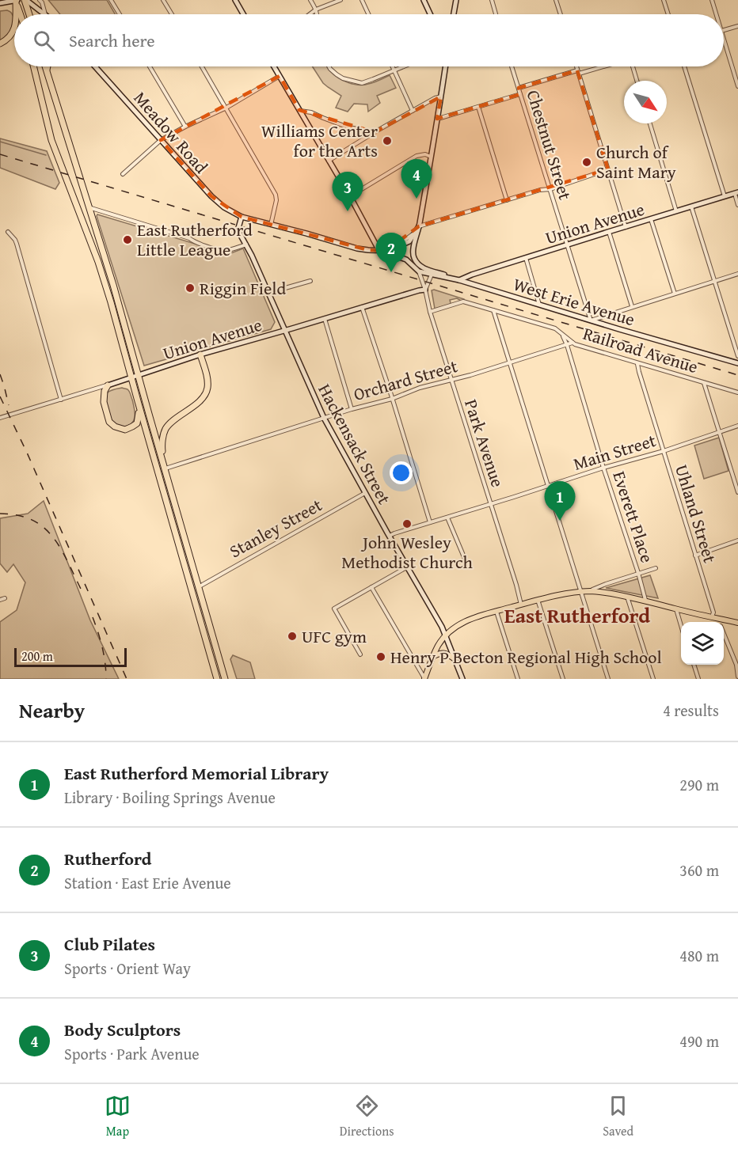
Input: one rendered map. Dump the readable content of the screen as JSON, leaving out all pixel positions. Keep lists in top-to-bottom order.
{
  "streets": {
    "main road": [
      "Meadow Road",
      "Union Avenue",
      "West Erie Avenue",
      "Hackensack Street"
    ],
    "street": [
      "Chestnut Street",
      "Railroad Avenue",
      "Orchard Street",
      "Park Avenue",
      "Main Street",
      "Uhland Street",
      "Everett Place",
      "Stanley Street"
    ]
  },
  "crossings": [
    ["Meadow Road", "Hackensack Street"],
    ["Chestnut Street", "Union Avenue"],
    ["Chestnut Street", "West Erie Avenue"],
    ["Union Avenue", "West Erie Avenue"],
    ["Union Avenue", "Park Avenue"],
    ["Union Avenue", "Hackensack Street"],
    ["West Erie Avenue", "Park Avenue"],
    ["Railroad Avenue", "Orchard Street"],
    ["Railroad Avenue", "Park Avenue"],
    ["Railroad Avenue", "Uhland Street"],
    ["Railroad Avenue", "Everett Place"],
    ["Orchard Street", "Park Avenue"],
    ["Orchard Street", "Hackensack Street"],
    ["Orchard Street", "Everett Place"],
    ["Park Avenue", "Main Street"],
    ["Hackensack Street", "Main Street"],
    ["Hackensack Street", "Stanley Street"],
    ["Main Street", "Uhland Street"],
    ["Main Street", "Everett Place"]
  ],
  "districts": ["East Rutherford"],
  "places": [
    "Williams Center for the Arts",
    "Church of Saint Mary",
    "East Rutherford Little League",
    "Riggin Field",
    "John Wesley Methodist Church",
    "UFC gym",
    "Henry P Becton Regional High School"
  ],
  "scale_bar": "200 m",
  "north": "bottom right",
  "page": {
    "search": "Search here",
    "pins": [
      "4",
      "3",
      "2",
      "1"
    ],
    "scale": "200 m",
    "heading": ["Nearby", "4 results"],
    "list": [
      {
        "mark": "1",
        "name": "East Rutherford Memorial Library",
        "note": "Library · Boiling Springs Avenue",
        "value": "290 m"
      },
      {
        "mark": "2",
        "name": "Rutherford",
        "note": "Station · East Erie Avenue",
        "value": "360 m"
      },
      {
        "mark": "3",
        "name": "Club Pilates",
        "note": "Sports · Orient Way",
        "value": "480 m"
      },
      {
        "mark": "4",
        "name": "Body Sculptors",
        "note": "Sports · Park Avenue",
        "value": "490 m"
      }
    ],
    "nav": ["Map", "Directions", "Saved"]
  }
}
